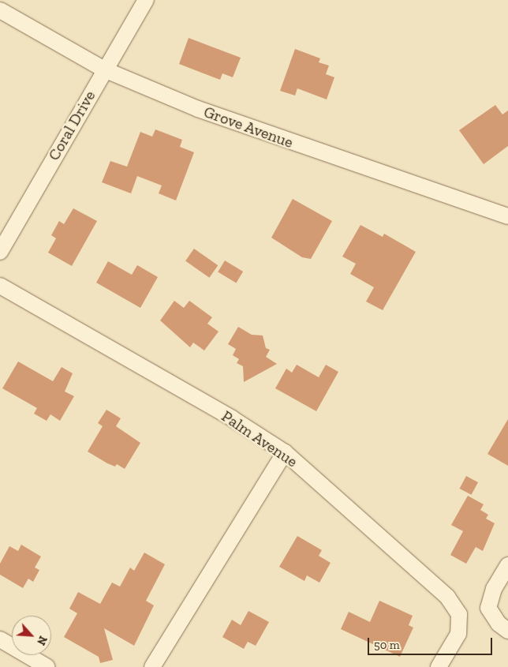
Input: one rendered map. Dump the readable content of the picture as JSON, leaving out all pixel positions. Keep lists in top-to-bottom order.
{
  "streets": {
    "street": ["Coral Drive", "Grove Avenue", "Palm Avenue"]
  },
  "crossings": [
    ["Coral Drive", "Grove Avenue"]
  ],
  "scale_bar": "50 m",
  "north": "bottom right"
}
